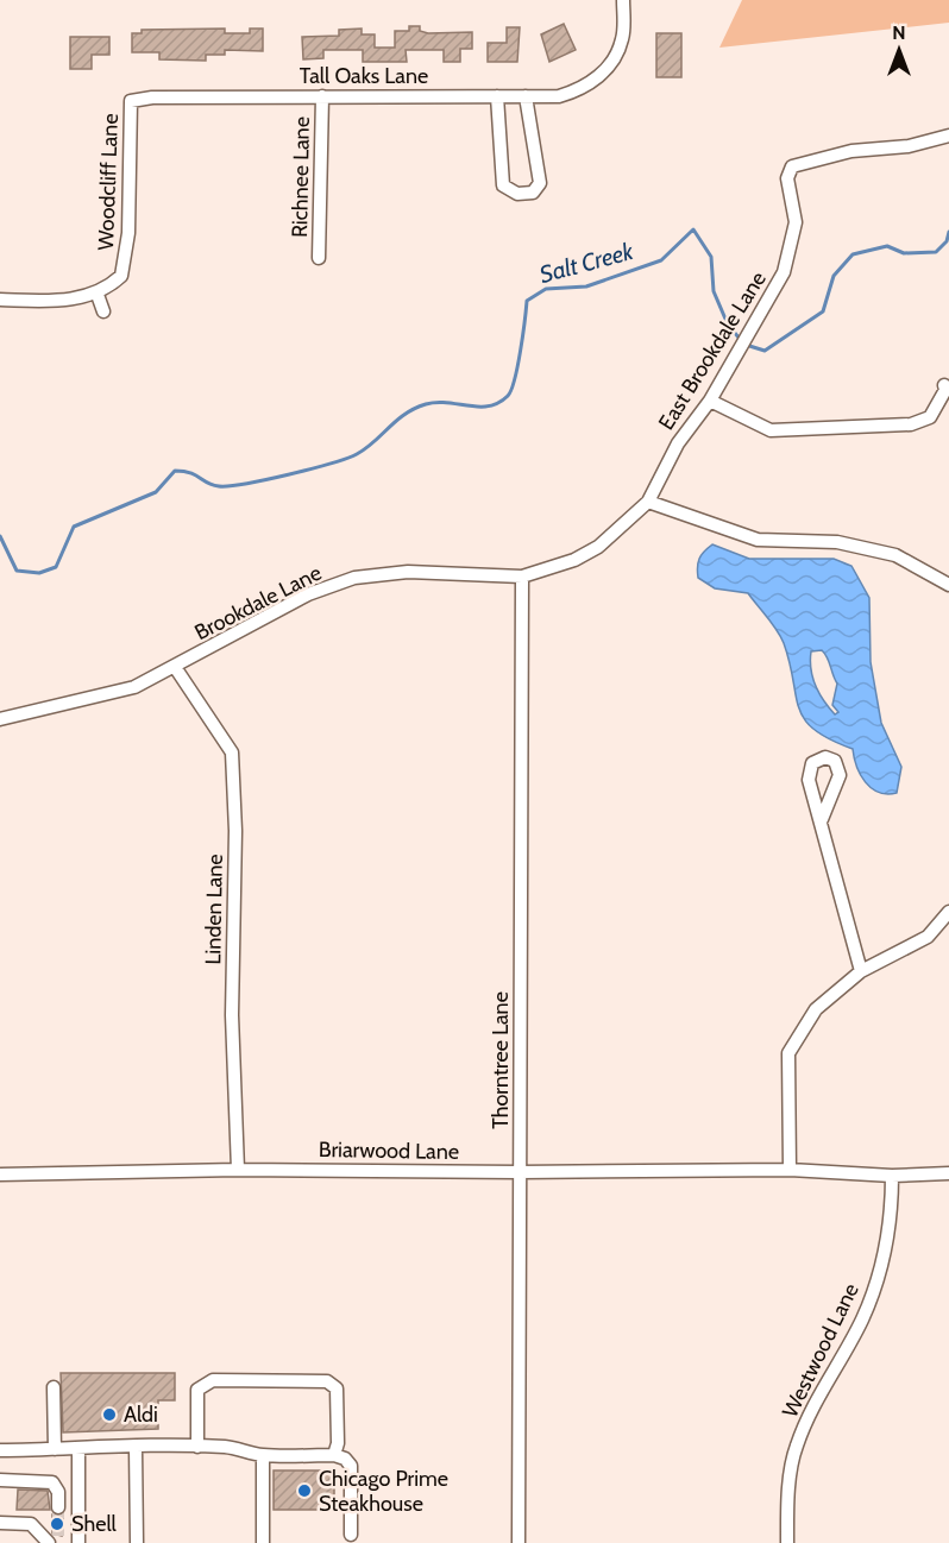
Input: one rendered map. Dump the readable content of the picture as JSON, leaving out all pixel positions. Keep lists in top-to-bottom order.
{
  "streets": {
    "street": [
      "Tall Oaks Lane",
      "Richnee Lane",
      "Woodcliff Lane",
      "East Brookdale Lane",
      "Brookdale Lane",
      "Linden Lane",
      "Thorntree Lane",
      "Briarwood Lane",
      "Westwood Lane"
    ]
  },
  "crossings": [
    ["Tall Oaks Lane", "Richnee Lane"],
    ["Tall Oaks Lane", "Woodcliff Lane"],
    ["East Brookdale Lane", "Brookdale Lane"],
    ["Brookdale Lane", "Linden Lane"],
    ["Brookdale Lane", "Thorntree Lane"],
    ["Linden Lane", "Briarwood Lane"],
    ["Thorntree Lane", "Briarwood Lane"],
    ["Briarwood Lane", "Westwood Lane"]
  ],
  "water": ["Salt Creek"],
  "places": ["Aldi", "Chicago Prime Steakhouse", "Shell"],
  "north": "top"
}
